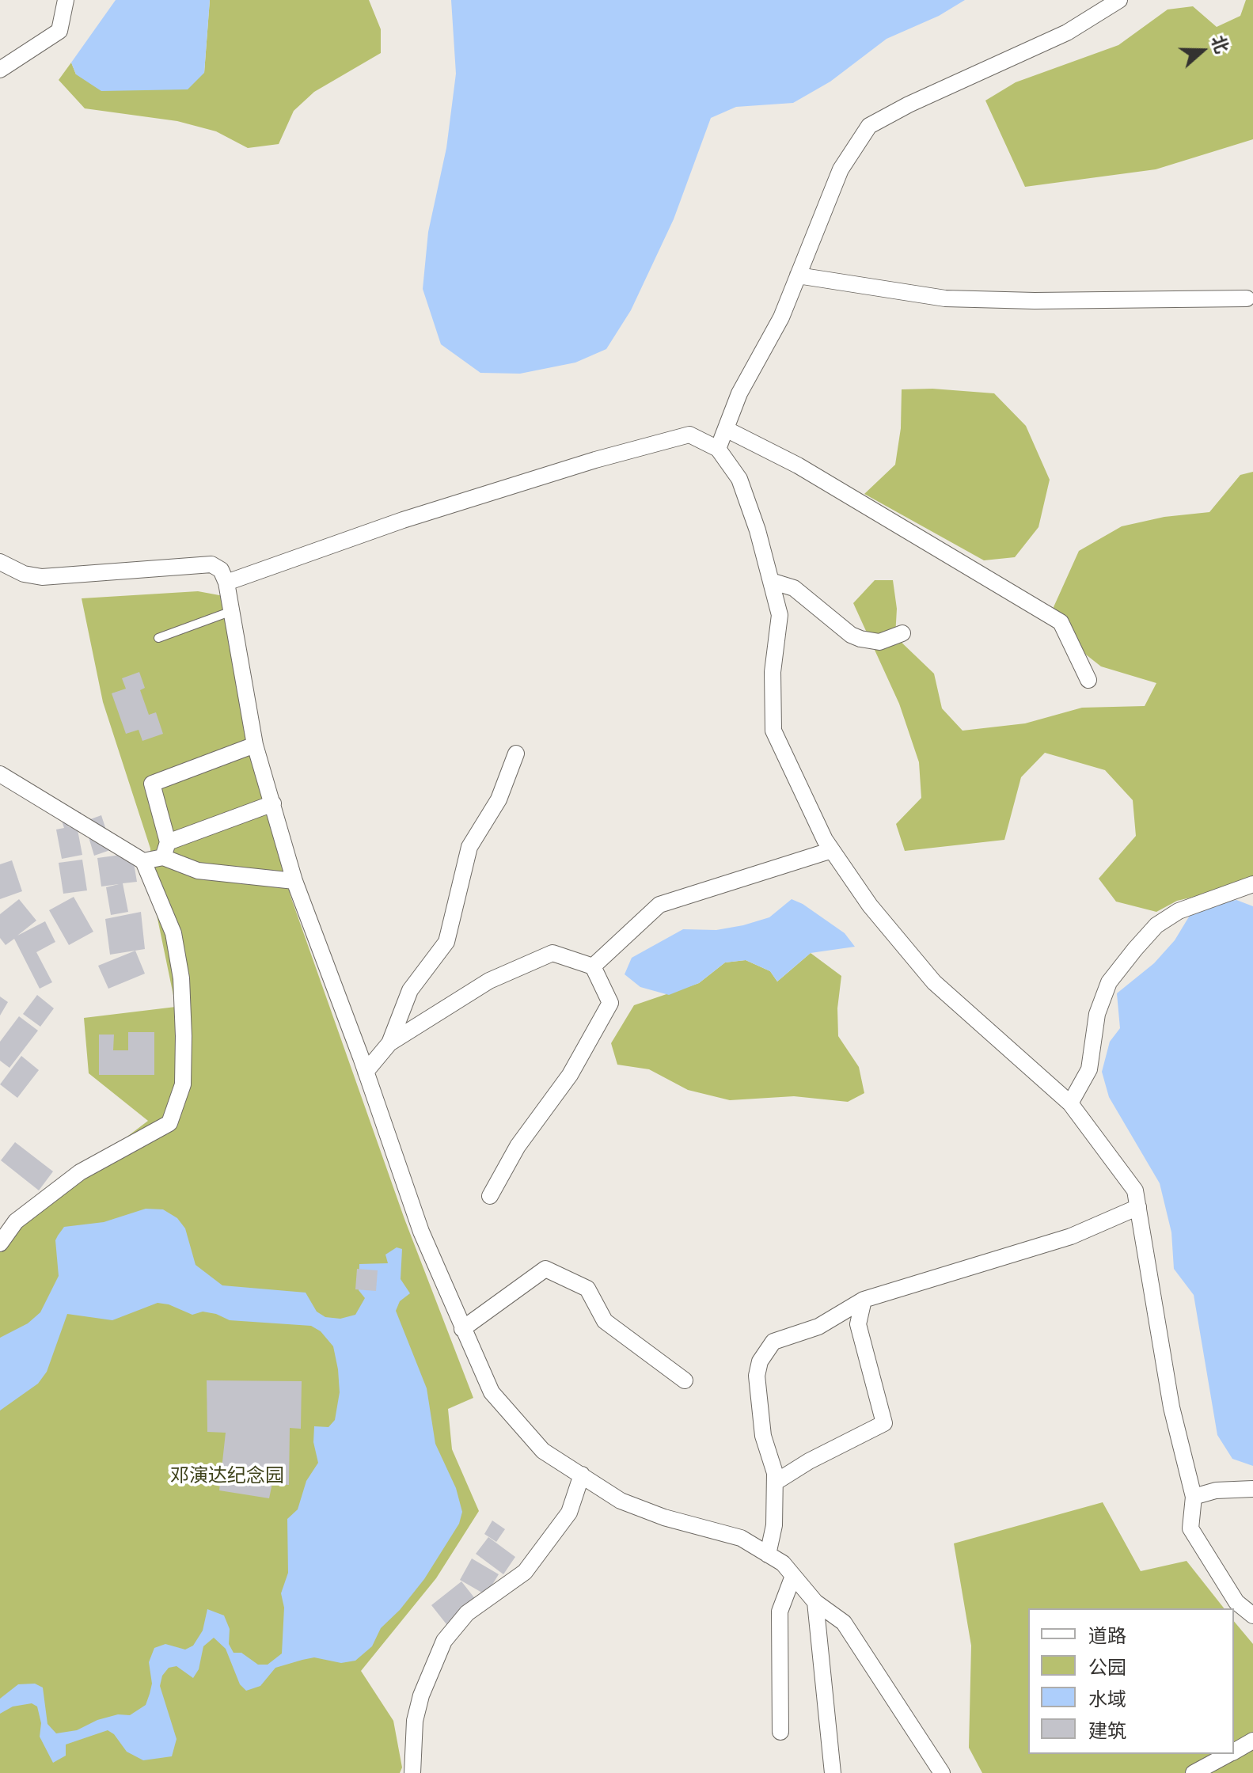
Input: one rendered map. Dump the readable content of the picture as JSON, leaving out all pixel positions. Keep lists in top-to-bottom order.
{
  "parks": ["邓演达纪念园"],
  "legend": [
    "道路",
    "公园",
    "水域",
    "建筑"
  ],
  "north": "right"
}
